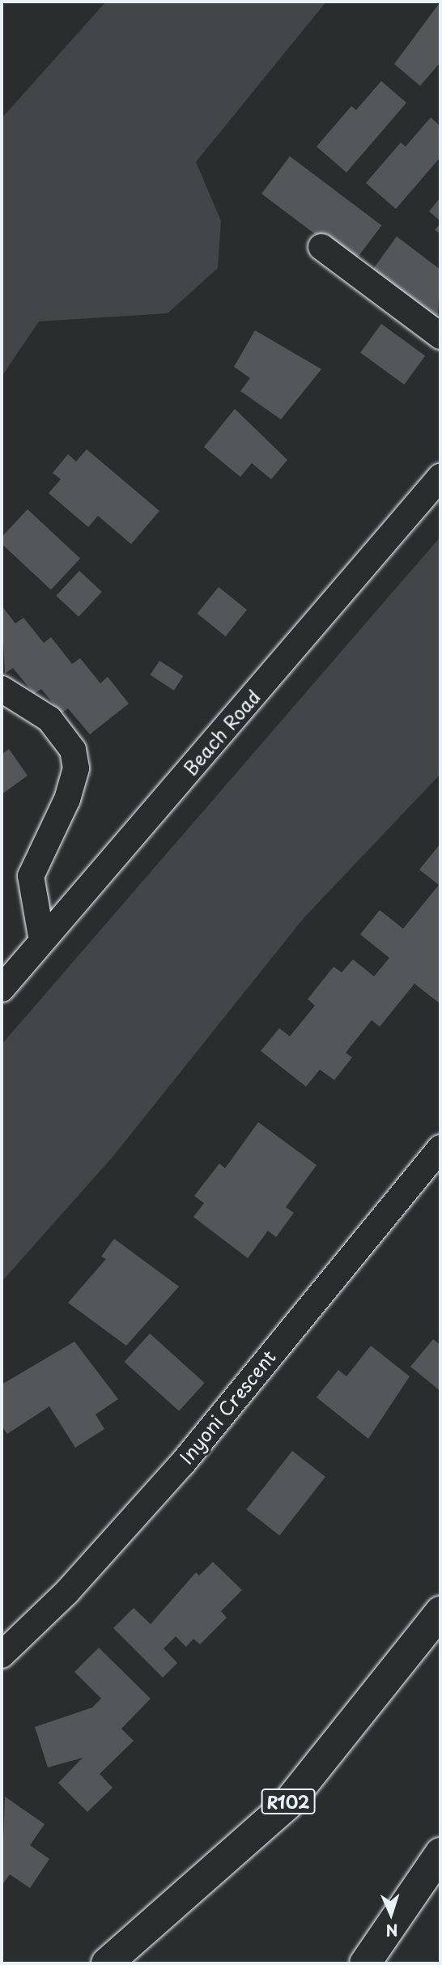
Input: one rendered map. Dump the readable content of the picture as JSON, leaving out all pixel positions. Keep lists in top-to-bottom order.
{
  "streets": {
    "main road": ["R102"],
    "street": ["Beach Road", "Inyoni Crescent"]
  },
  "north": "bottom"
}
